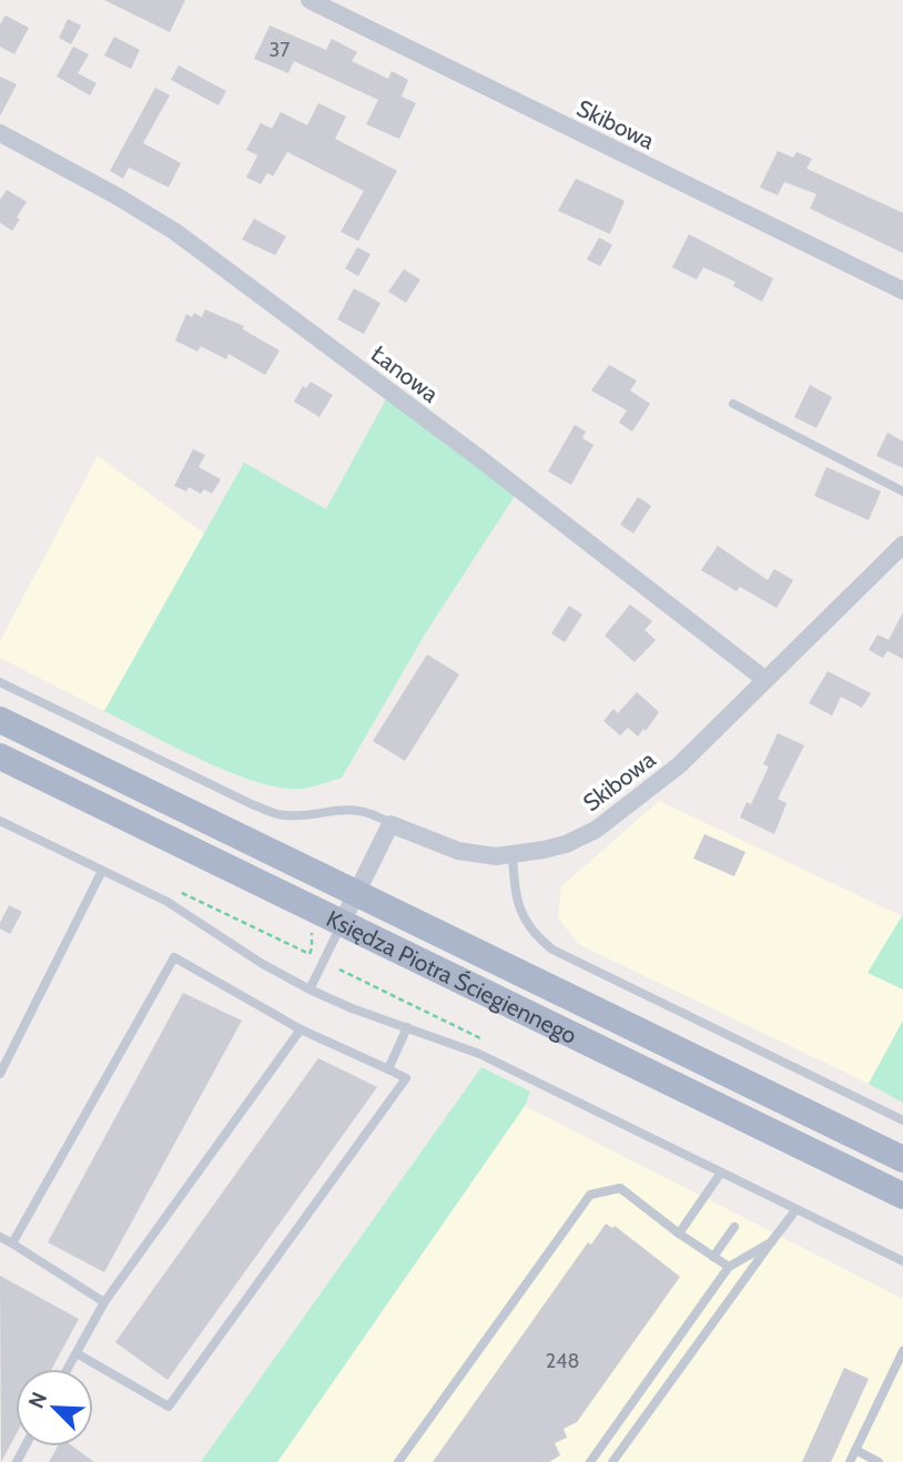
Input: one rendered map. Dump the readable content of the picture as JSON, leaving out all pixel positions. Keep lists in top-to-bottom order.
{
  "streets": {
    "main road": ["Księdza Piotra Ściegiennego"],
    "street": ["Skibowa", "Łanowa"]
  },
  "crossings": [
    ["Skibowa", "Łanowa"]
  ],
  "house_numbers": ["37", "248"],
  "north": "top left"
}
